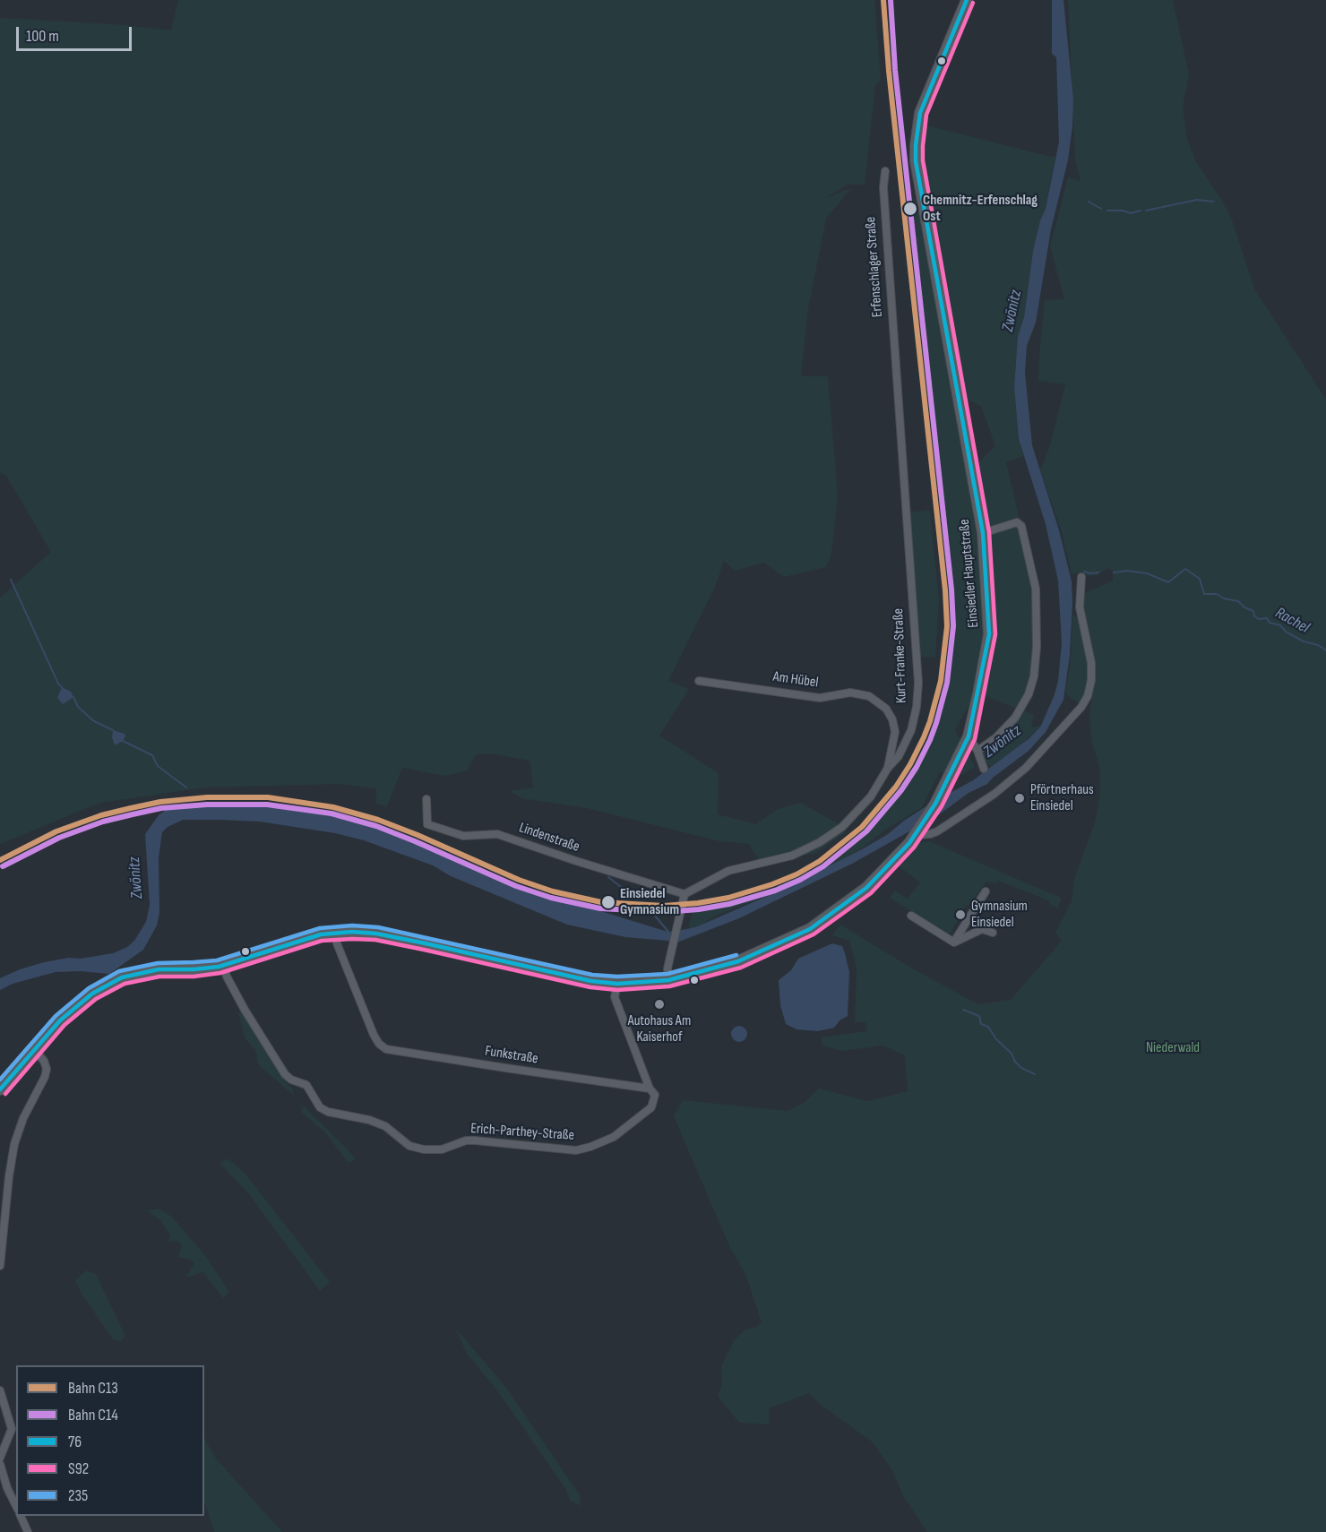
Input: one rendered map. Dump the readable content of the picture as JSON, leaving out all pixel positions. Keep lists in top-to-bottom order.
{
  "streets": {
    "main road": ["Einsiedler Hauptstraße"],
    "street": [
      "Erfenschlager Straße",
      "Kurt-Franke-Straße",
      "Am Hübel",
      "Lindenstraße",
      "Funkstraße",
      "Erich-Parthey-Straße"
    ]
  },
  "crossings": [
    ["Erfenschlager Straße", "Kurt-Franke-Straße"],
    ["Einsiedler Hauptstraße", "Funkstraße"],
    ["Einsiedler Hauptstraße", "Erich-Parthey-Straße"],
    ["Kurt-Franke-Straße", "Am Hübel"],
    ["Kurt-Franke-Straße", "Lindenstraße"],
    ["Funkstraße", "Erich-Parthey-Straße"]
  ],
  "water": ["Zwönitz", "Rachel"],
  "parks": ["Niederwald"],
  "places": [
    "Chemnitz-Erfenschlag Ost",
    "Pförtnerhaus Einsiedel",
    "Einsiedel Gymnasium",
    "Gymnasium Einsiedel",
    "Autohaus Am Kaiserhof"
  ],
  "lines": [
    "rail line C13",
    "rail line C14",
    "transit line 76",
    "transit line S92",
    "transit line 235"
  ],
  "legend": [
    "Bahn C13",
    "Bahn C14",
    "76",
    "S92",
    "235"
  ],
  "scale_bar": "100 m"
}
